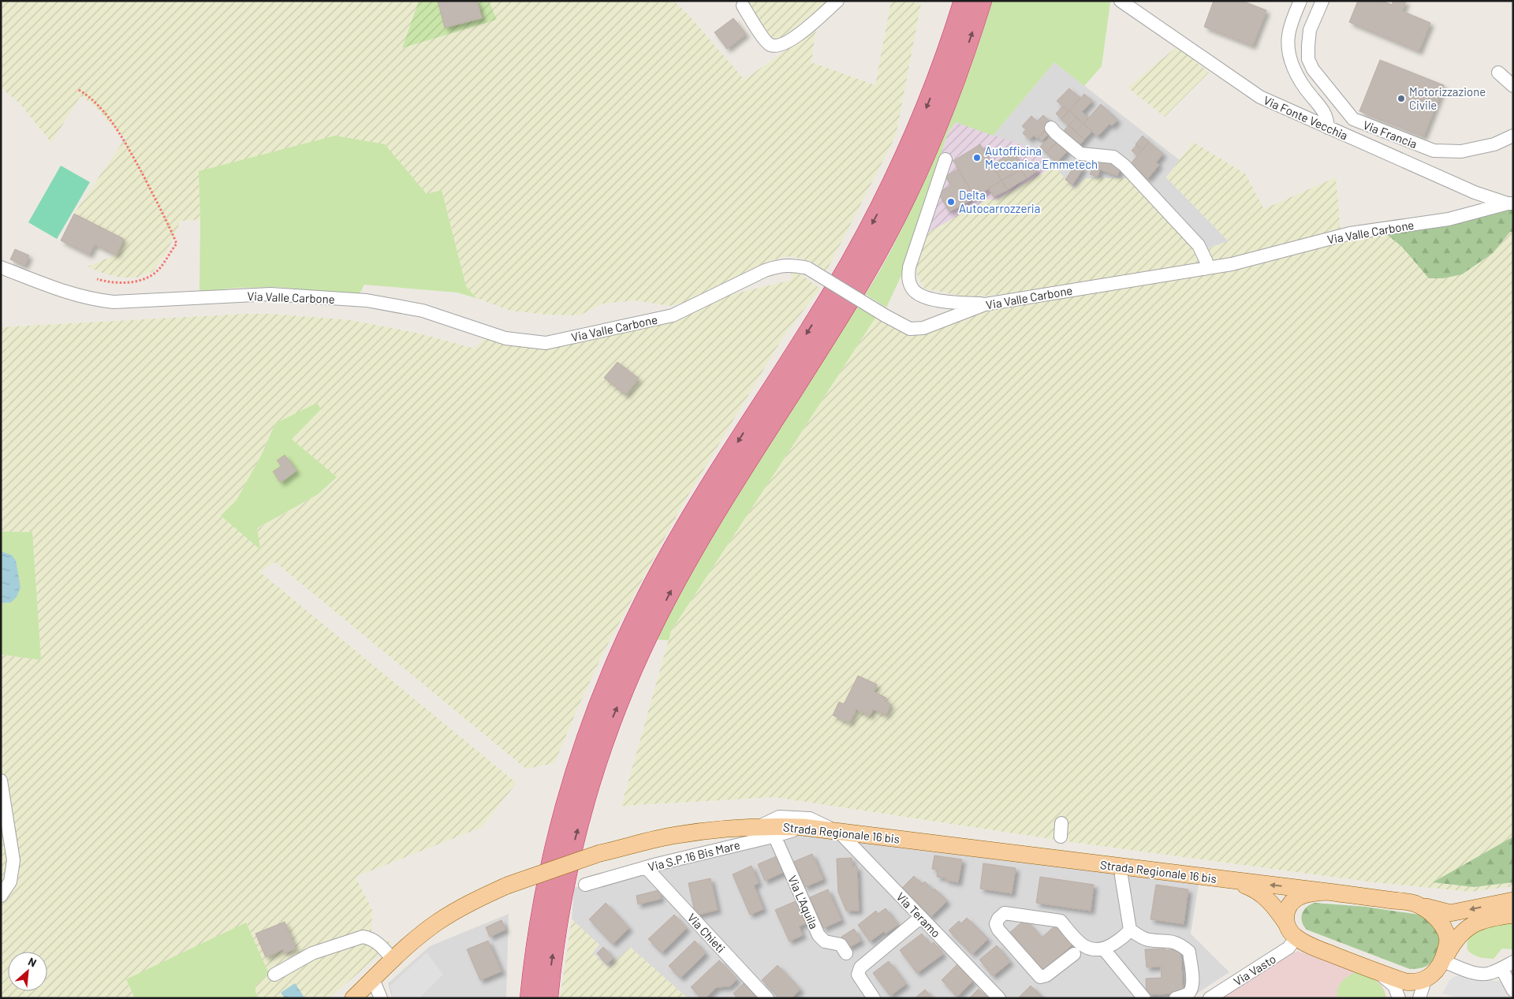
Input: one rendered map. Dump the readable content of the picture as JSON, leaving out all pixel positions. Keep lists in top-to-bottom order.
{
  "streets": {
    "main road": ["Strada Regionale 16 bis"],
    "street": [
      "Via Fonte Vecchia",
      "Via Francia",
      "Via Valle Carbone",
      "Via S.P.16 Bis Mare",
      "Via L'Aquila",
      "Via Teramo",
      "Via Chieti",
      "Via Vasto"
    ]
  },
  "crossings": [
    ["Via Fonte Vecchia", "Via Valle Carbone"],
    ["Strada Regionale 16 bis", "Via S.P.16 Bis Mare"],
    ["Strada Regionale 16 bis", "Via Teramo"],
    ["Strada Regionale 16 bis", "Via Vasto"],
    ["Via S.P.16 Bis Mare", "Via L'Aquila"],
    ["Via S.P.16 Bis Mare", "Via Chieti"]
  ],
  "places": ["Motorizzazione Civile", "Autofficina Meccanica Emmetech", "Delta Autocarrozzeria"],
  "north": "top right"
}
